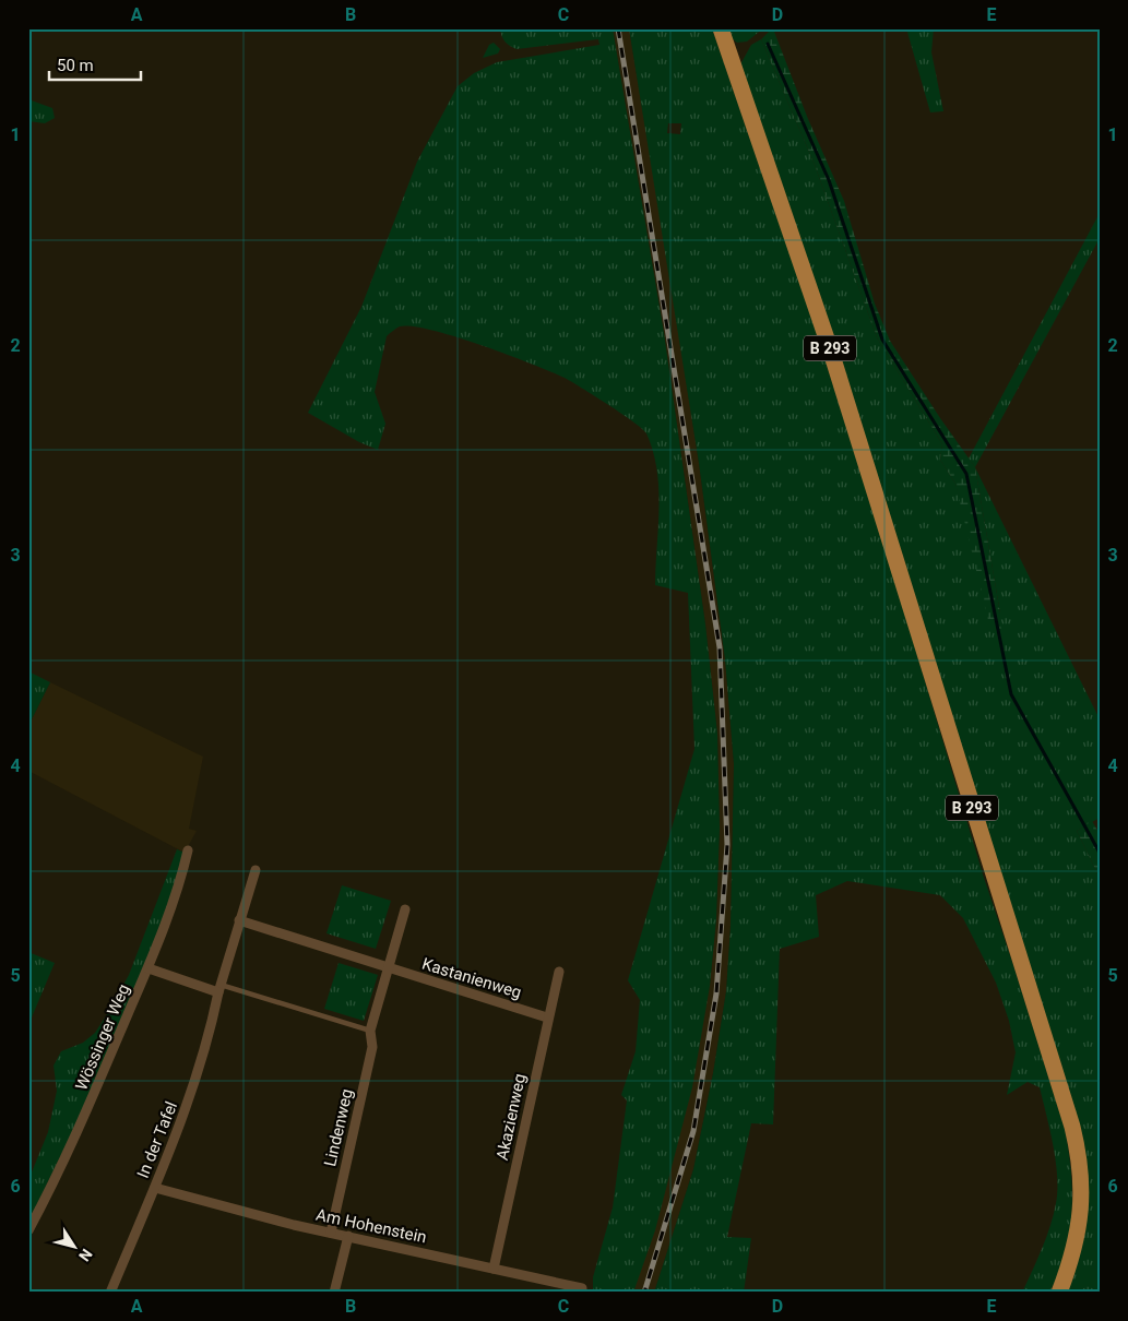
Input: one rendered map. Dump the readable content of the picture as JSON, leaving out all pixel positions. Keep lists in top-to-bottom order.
{
  "streets": {
    "main road": ["B 293"],
    "street": [
      "Kastanienweg",
      "Wössinger Weg",
      "Akazienweg",
      "Lindenweg",
      "In der Tafel",
      "Am Hohenstein"
    ]
  },
  "crossings": [
    ["Kastanienweg", "Akazienweg"],
    ["Kastanienweg", "In der Tafel"],
    ["Akazienweg", "Am Hohenstein"],
    ["Lindenweg", "Am Hohenstein"],
    ["In der Tafel", "Am Hohenstein"]
  ],
  "scale_bar": "50 m",
  "north": "bottom right",
  "grid": {
    "columns": [
      "A",
      "B",
      "C",
      "D",
      "E"
    ],
    "rows": [
      "1",
      "2",
      "3",
      "4",
      "5",
      "6"
    ]
  }
}
